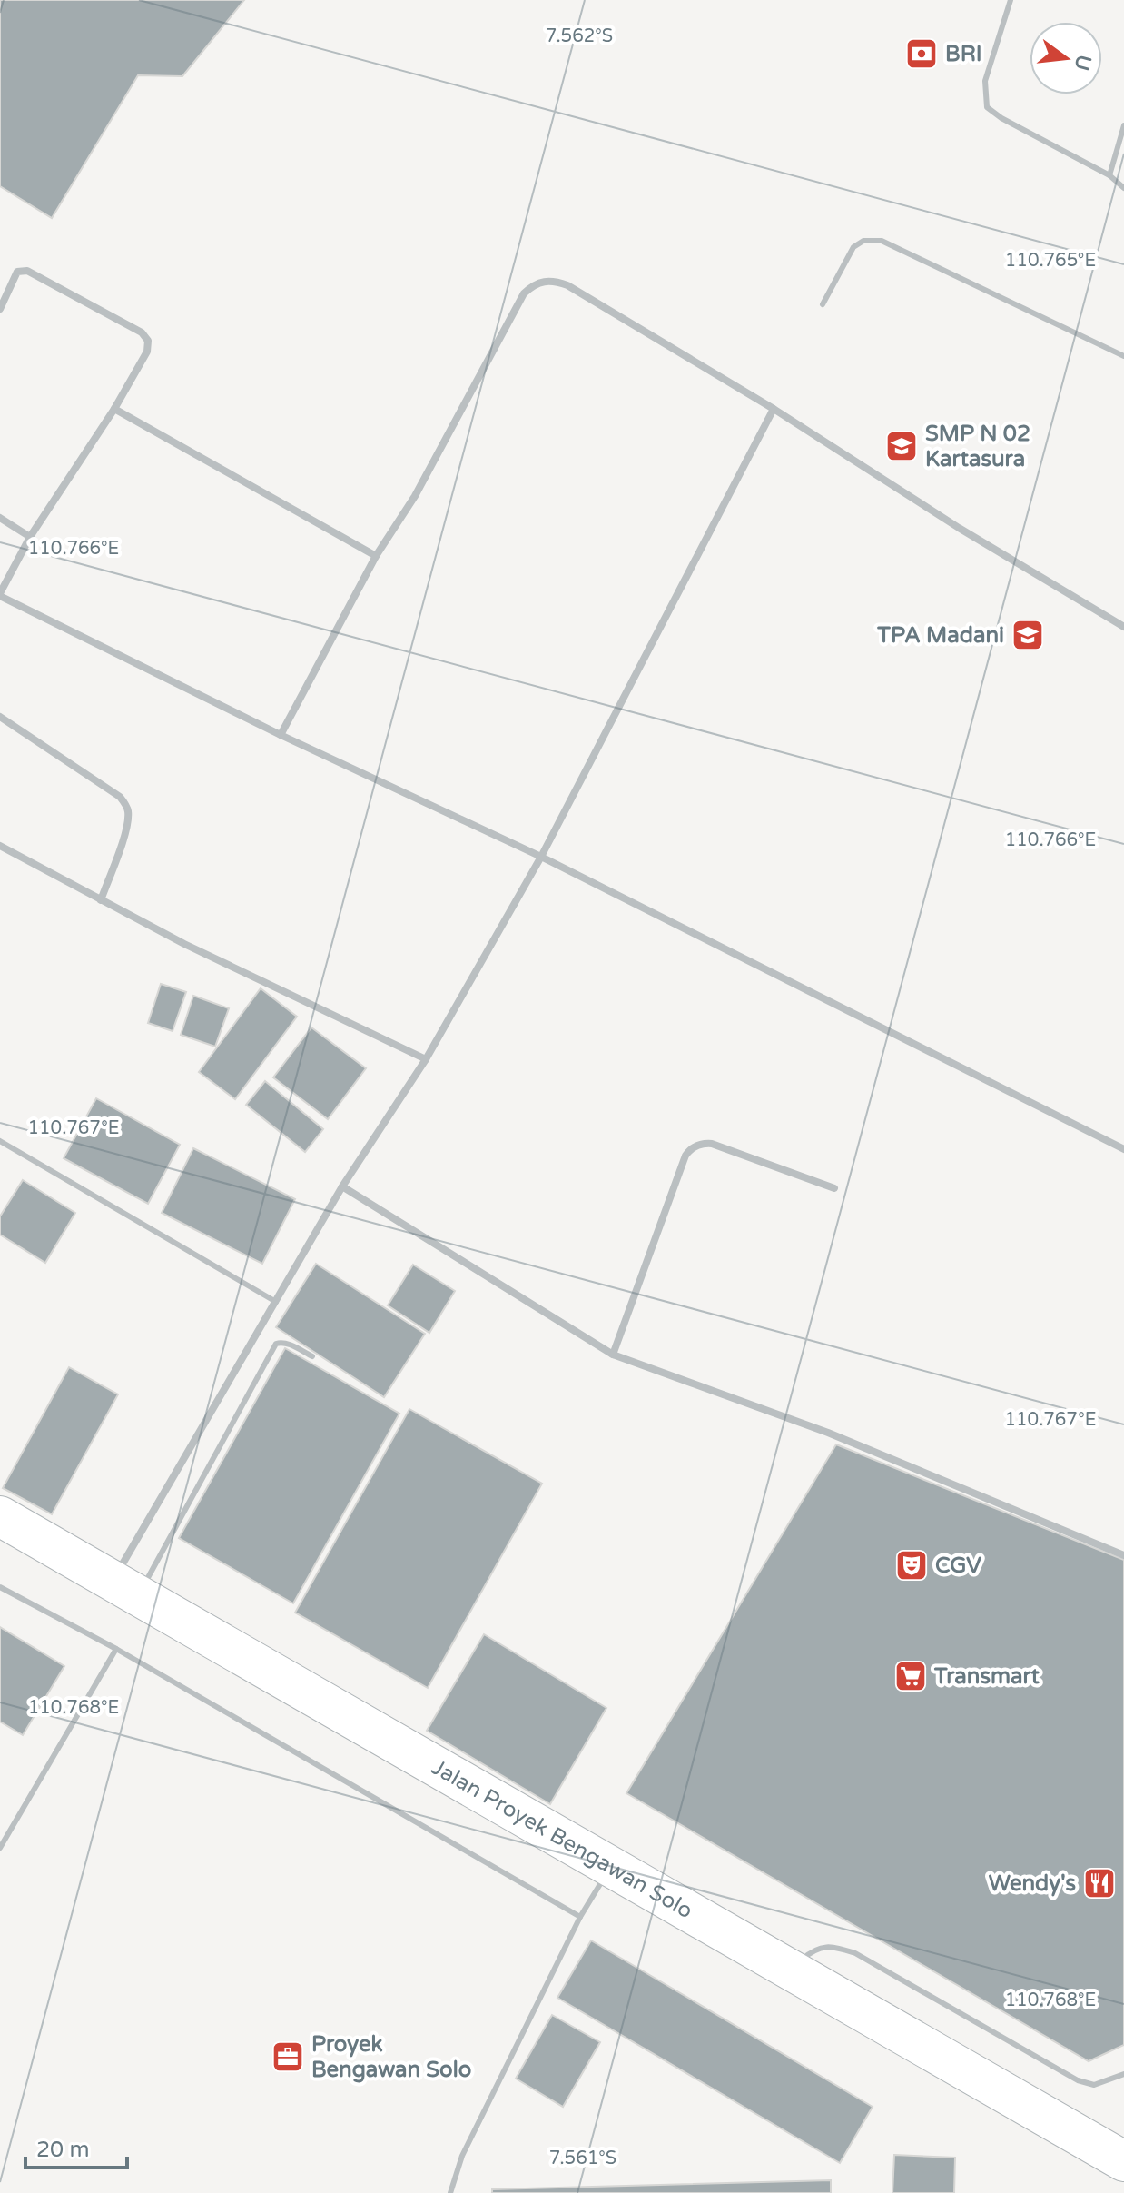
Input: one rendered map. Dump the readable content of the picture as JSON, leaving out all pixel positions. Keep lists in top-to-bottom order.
{
  "streets": {
    "street": ["Jalan Proyek Bengawan Solo"]
  },
  "places": {
    "bank": ["BRI"],
    "school or university": ["SMP N 02 Kartasura", "TPA Madani"],
    "theatre": ["CGV"],
    "supermarket": ["Transmart"],
    "restaurant": ["Wendy's"],
    "office": ["Proyek Bengawan Solo"]
  },
  "scale_bar": "20 m",
  "north": "right",
  "coordinates": [
    "7.562°S",
    "110.765°E",
    "110.766°E",
    "110.767°E",
    "110.768°E",
    "7.561°S"
  ]
}
